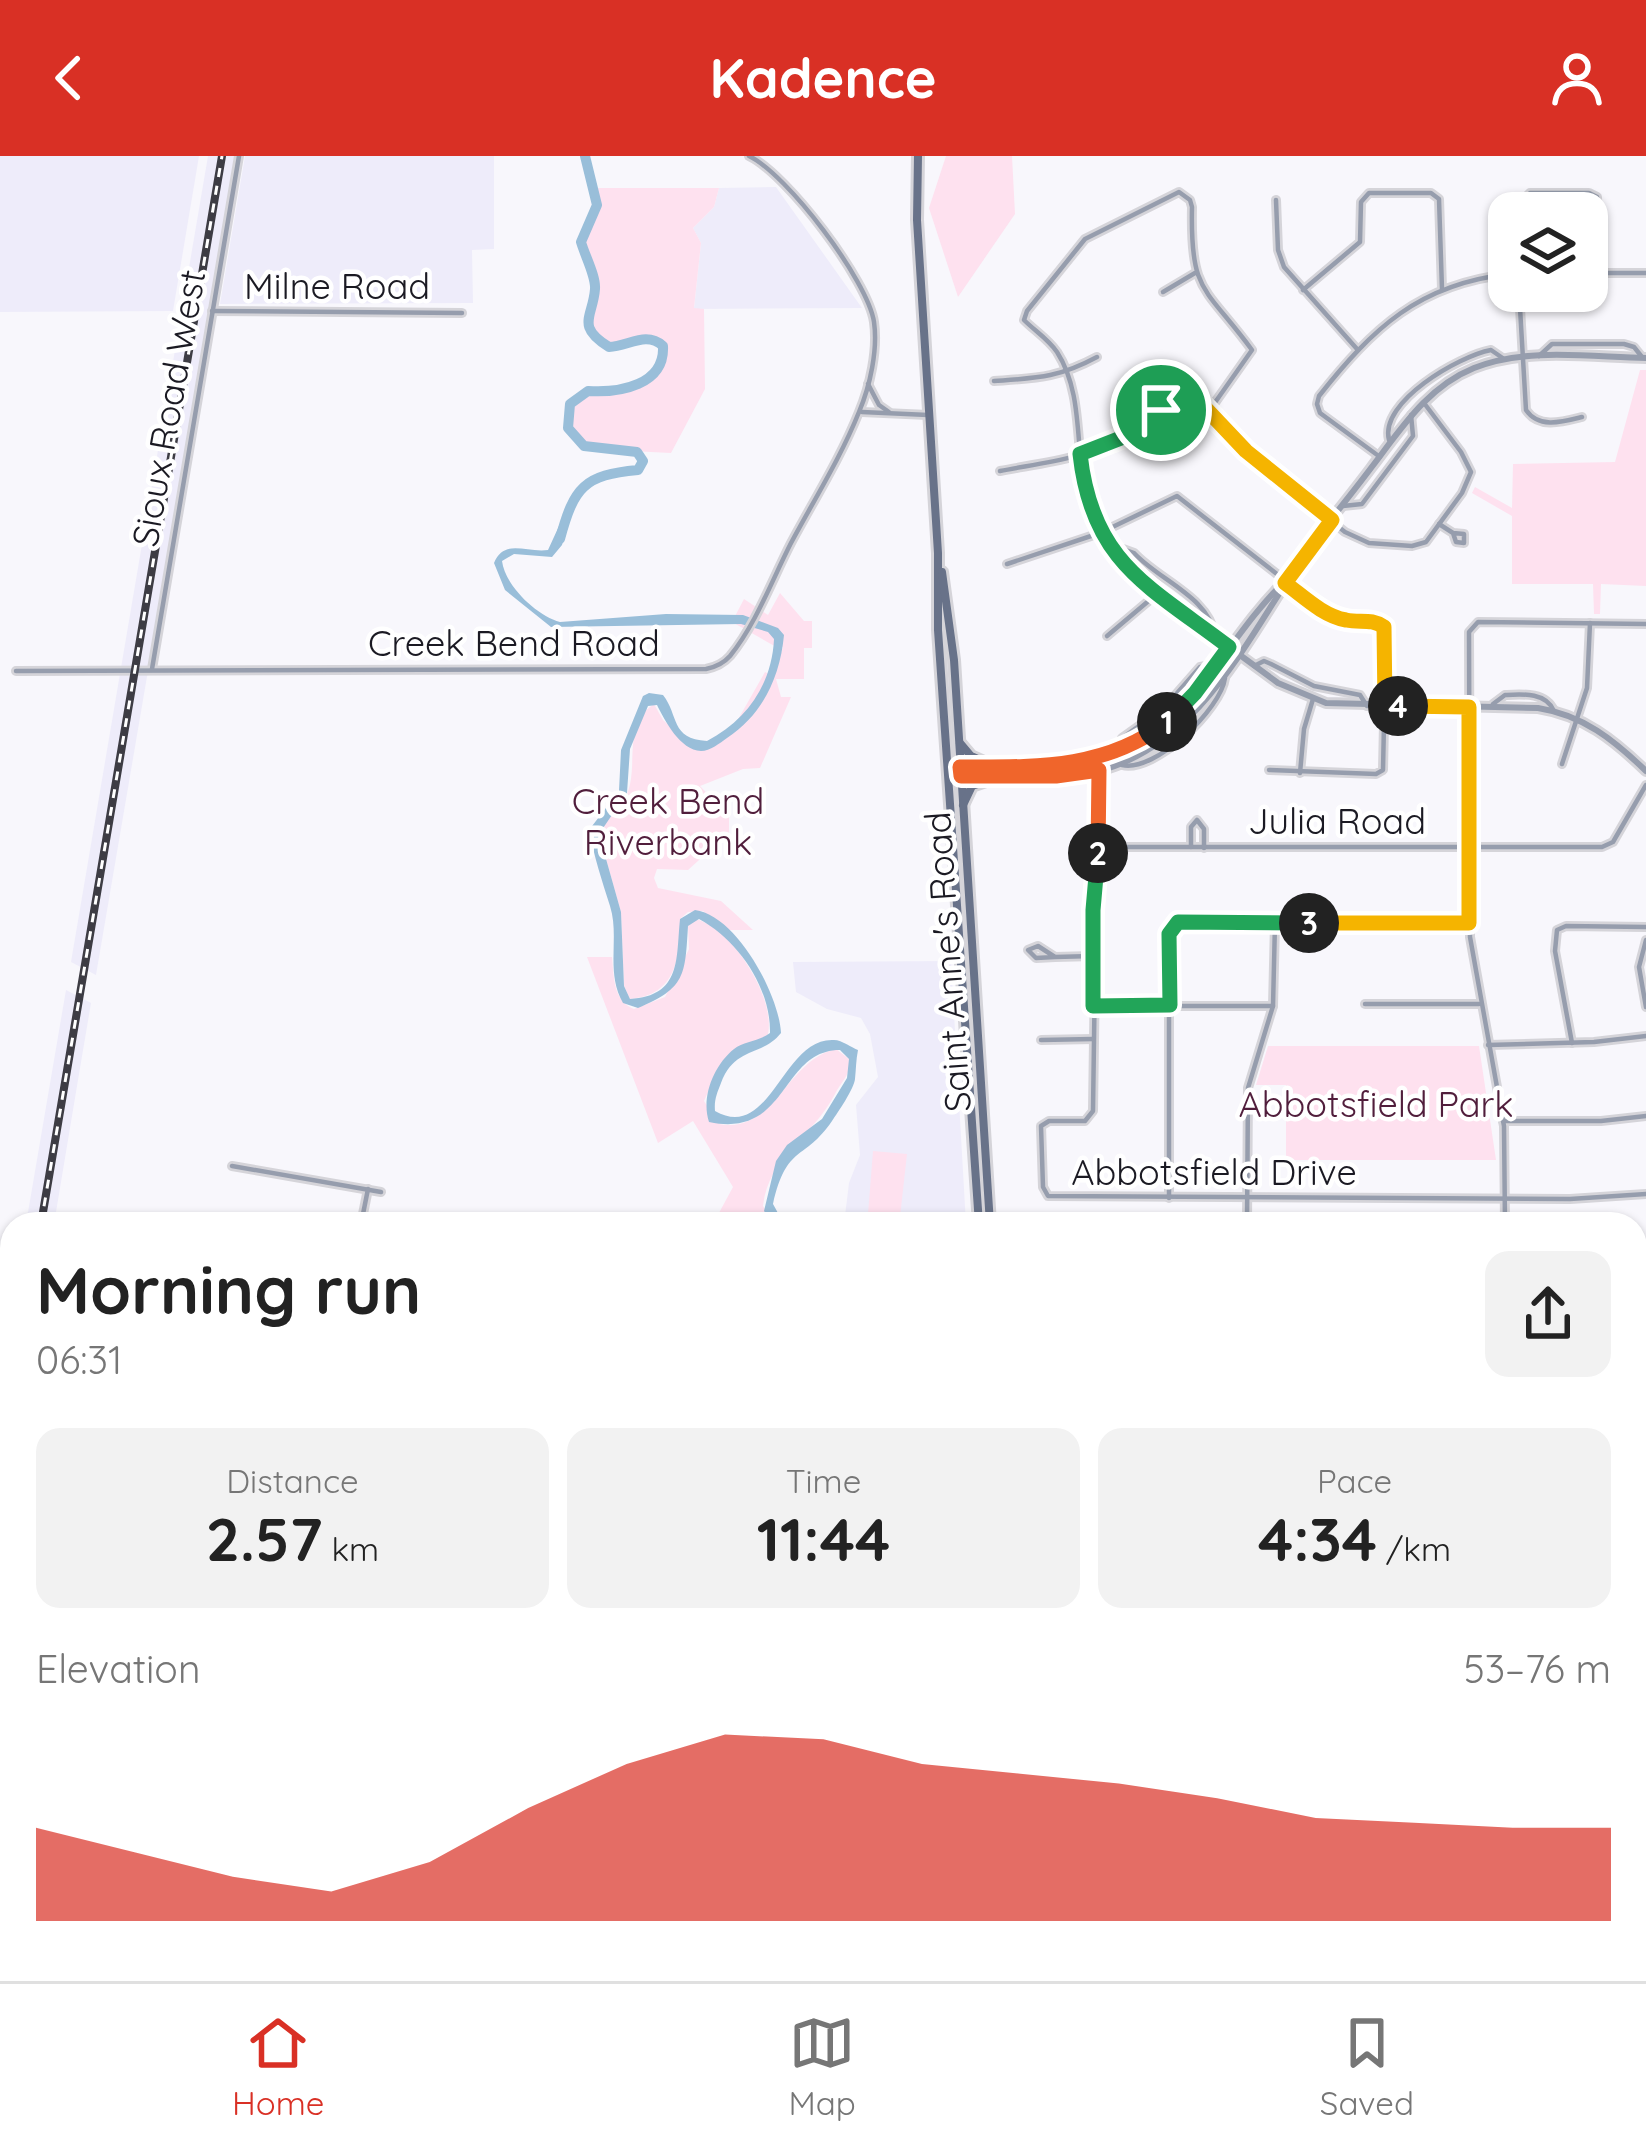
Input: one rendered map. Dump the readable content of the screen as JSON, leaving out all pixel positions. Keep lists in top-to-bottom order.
{
  "streets": {
    "main road": ["Saint Anne's Road"],
    "street": [
      "Milne Road",
      "Sioux Road West",
      "Creek Bend Road",
      "Julia Road",
      "Abbotsfield Drive"
    ]
  },
  "crossings": [
    ["Milne Road", "Sioux Road West"],
    ["Sioux Road West", "Creek Bend Road"],
    ["Julia Road", "Abbotsfield Drive"]
  ],
  "parks": ["Creek Bend Riverbank", "Abbotsfield Park"],
  "page": {
    "header": "Kadence",
    "pins": [
      "4",
      "1",
      "2",
      "3"
    ],
    "heading": ["Morning run", "06:31"],
    "stats": [
      ["Distance", "2.57 km"],
      ["Time", "11:44"],
      ["Pace", "4:34 /km"]
    ],
    "chart": ["Elevation", "53–76 m"],
    "tabs": ["Home", "Map", "Saved"]
  }
}
